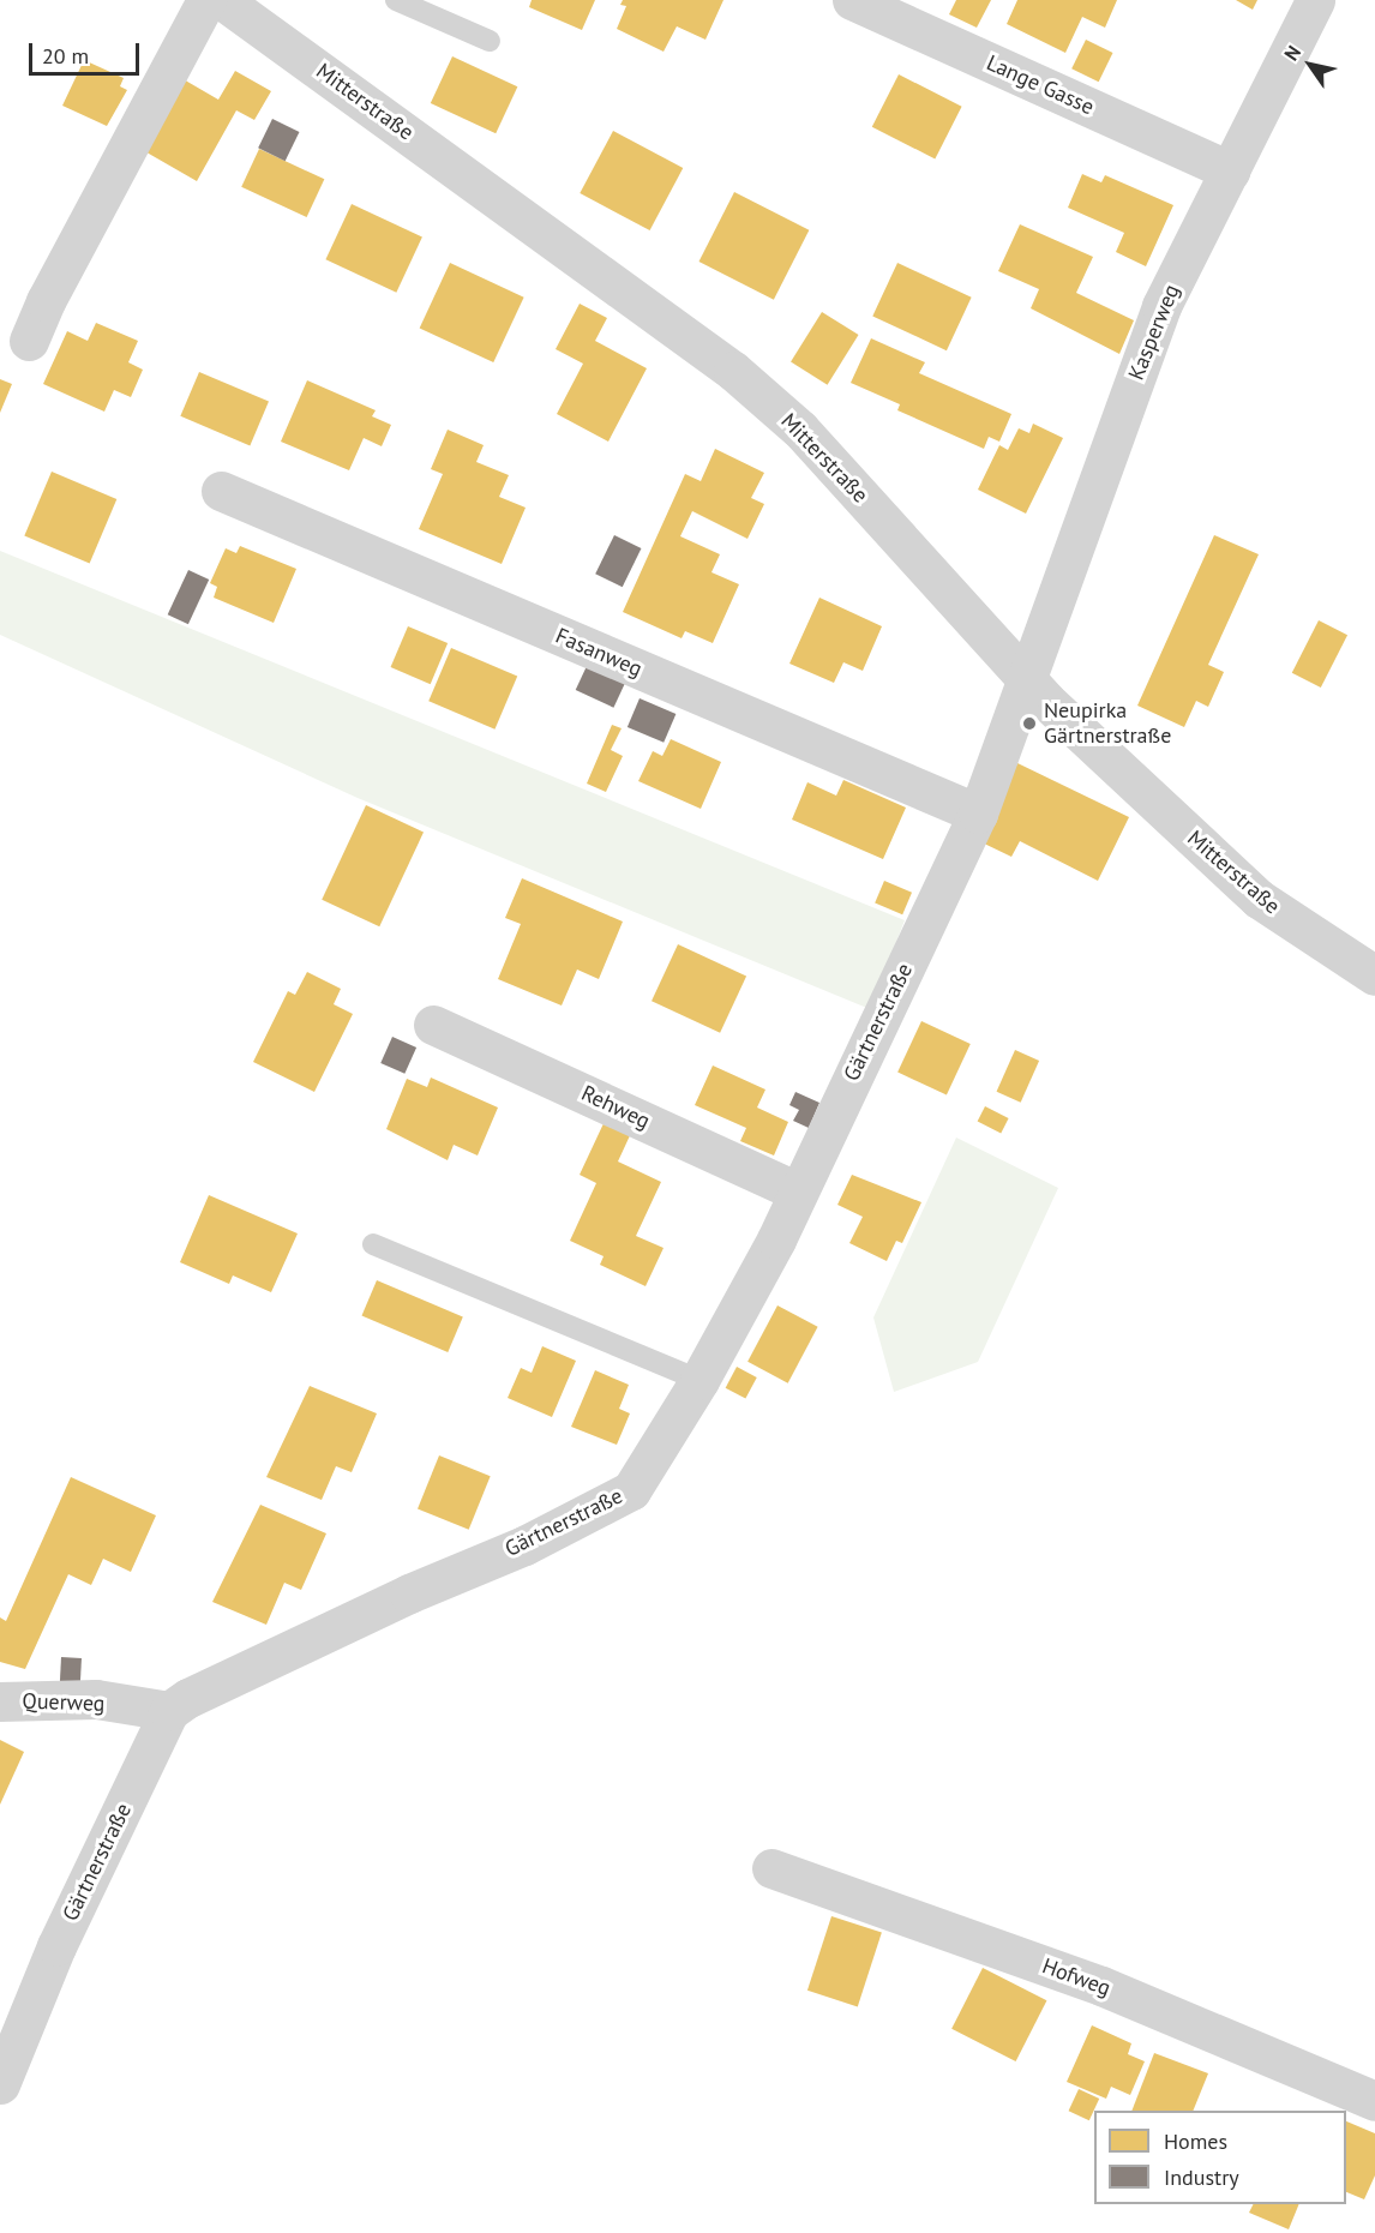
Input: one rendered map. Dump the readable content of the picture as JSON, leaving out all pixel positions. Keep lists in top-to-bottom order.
{
  "streets": {
    "street": [
      "Lange Gasse",
      "Mitterstraße",
      "Kasperweg",
      "Fasanweg",
      "Gärtnerstraße",
      "Rehweg",
      "Querweg",
      "Hofweg"
    ]
  },
  "crossings": [
    ["Lange Gasse", "Kasperweg"],
    ["Mitterstraße", "Kasperweg"],
    ["Mitterstraße", "Gärtnerstraße"],
    ["Kasperweg", "Gärtnerstraße"],
    ["Fasanweg", "Gärtnerstraße"],
    ["Gärtnerstraße", "Rehweg"],
    ["Gärtnerstraße", "Querweg"]
  ],
  "places": ["Neupirka Gärtnerstraße"],
  "legend": ["Homes", "Industry"],
  "scale_bar": "20 m",
  "north": "top left"
}
